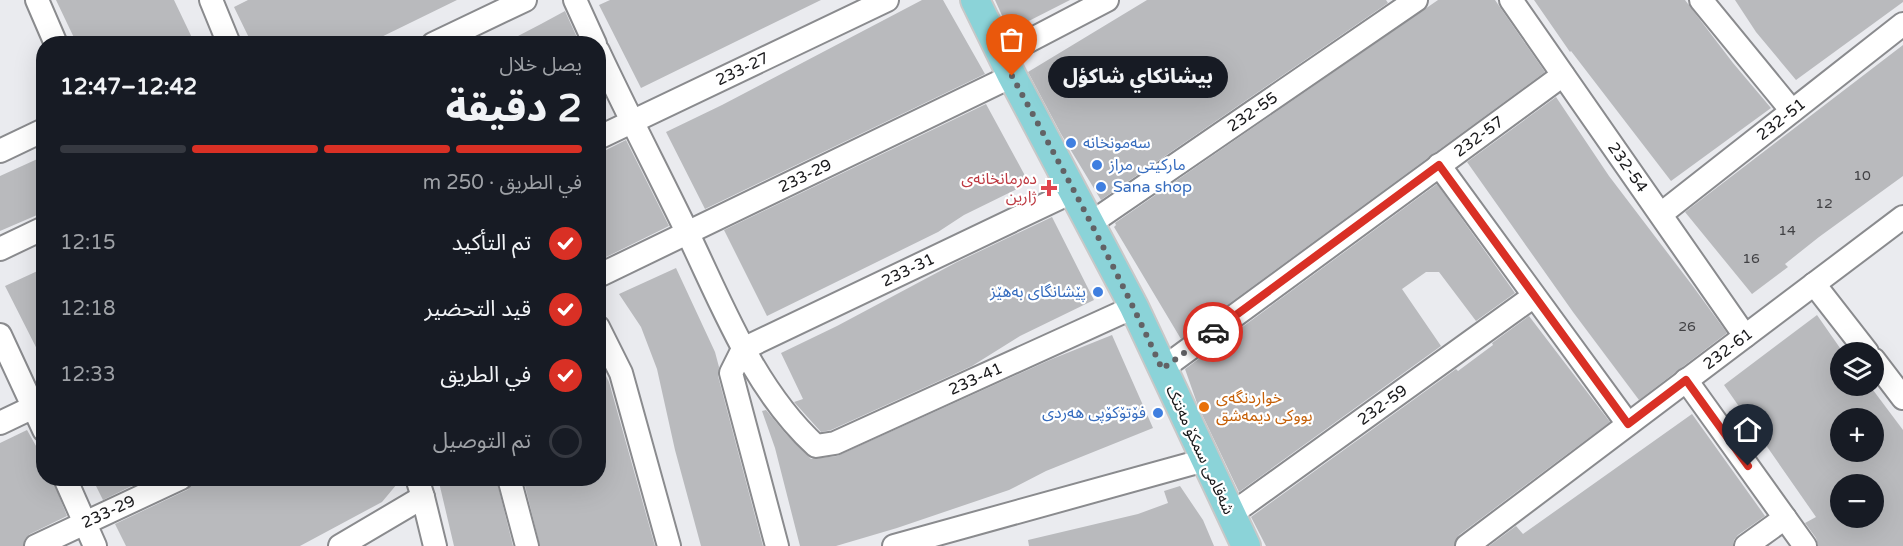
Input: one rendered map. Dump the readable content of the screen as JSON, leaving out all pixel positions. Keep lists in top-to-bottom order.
{
  "streets": {
    "main road": ["شەقامی سمکۆ مەنتک"],
    "street": [
      "233-27",
      "232-55",
      "232-51",
      "232-57",
      "232-54",
      "233-29",
      "233-31",
      "232-61",
      "233-41",
      "232-59"
    ]
  },
  "crossings": [
    ["232-55", "شەقامی سمکۆ مەنتک"],
    ["232-51", "232-54"],
    ["232-57", "232-54"],
    ["232-57", "شەقامی سمکۆ مەنتک"],
    ["232-54", "232-61"],
    ["233-29", "شەقامی سمکۆ مەنتک"],
    ["233-31", "233-41"],
    ["233-31", "شەقامی سمکۆ مەنتک"],
    ["233-41", "شەقامی سمکۆ مەنتک"],
    ["232-59", "شەقامی سمکۆ مەنتک"]
  ],
  "places": {
    "other": [
      "بيشانكاي شاكؤل",
      "سەمونخانە",
      "مارکیتی مراز",
      "Sana shop",
      "پێشانگای بەهێز",
      "خواردنگەی بووکی دیمەشق",
      "فۆتۆکۆپی هەردی"
    ],
    "health": ["دەرمانخانەی ژارین"]
  },
  "house_numbers": [
    "10",
    "12",
    "14",
    "16",
    "26"
  ],
  "page": {
    "heading": ["2 دقيقة", "يصل خلال", "12:42–12:47"],
    "bubble": "بيشانكاي شاكؤل",
    "bar": "في الطريق · 250 m",
    "list": [
      ["تم التأكيد", "12:15"],
      ["قيد التحضير", "12:18"],
      ["في الطريق", "12:33"],
      "تم التوصيل"
    ],
    "map_buttons": ["+", "−"]
  }
}
